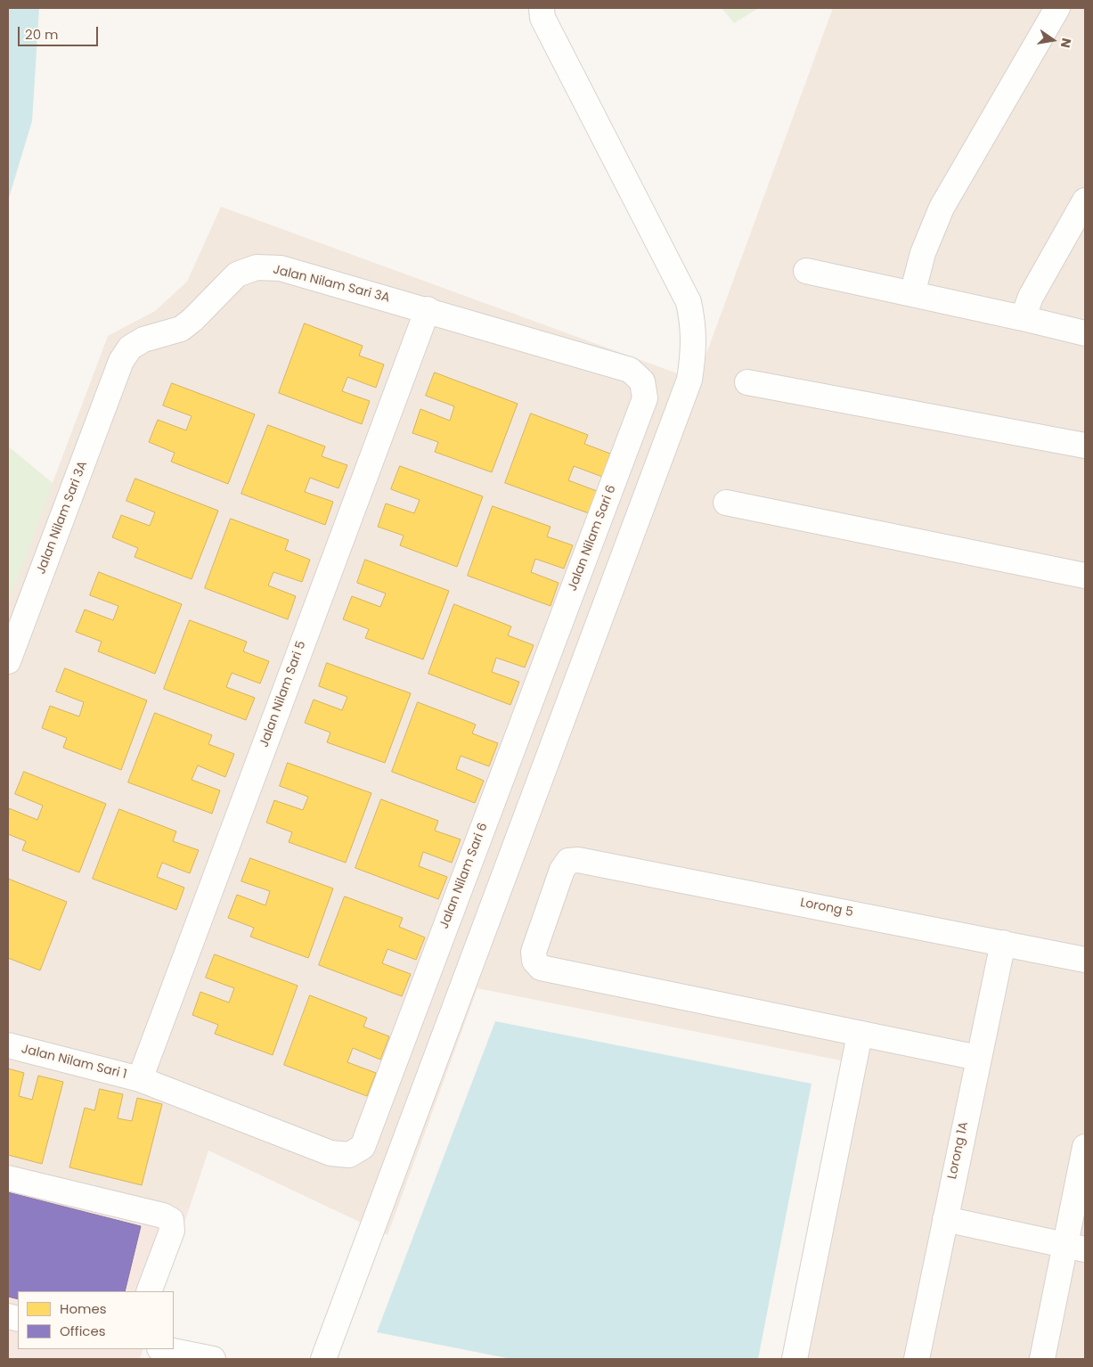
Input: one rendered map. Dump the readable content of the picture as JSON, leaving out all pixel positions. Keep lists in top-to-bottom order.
{
  "streets": {
    "street": [
      "Jalan Nilam Sari 3A",
      "Jalan Nilam Sari 6",
      "Jalan Nilam Sari 5",
      "Lorong 5",
      "Jalan Nilam Sari 1",
      "Lorong 1A"
    ]
  },
  "crossings": [
    ["Jalan Nilam Sari 3A", "Jalan Nilam Sari 6"],
    ["Jalan Nilam Sari 3A", "Jalan Nilam Sari 5"],
    ["Jalan Nilam Sari 6", "Jalan Nilam Sari 5"],
    ["Jalan Nilam Sari 6", "Jalan Nilam Sari 1"],
    ["Jalan Nilam Sari 5", "Jalan Nilam Sari 1"],
    ["Lorong 5", "Lorong 1A"]
  ],
  "legend": ["Homes", "Offices"],
  "scale_bar": "20 m",
  "north": "right"
}
